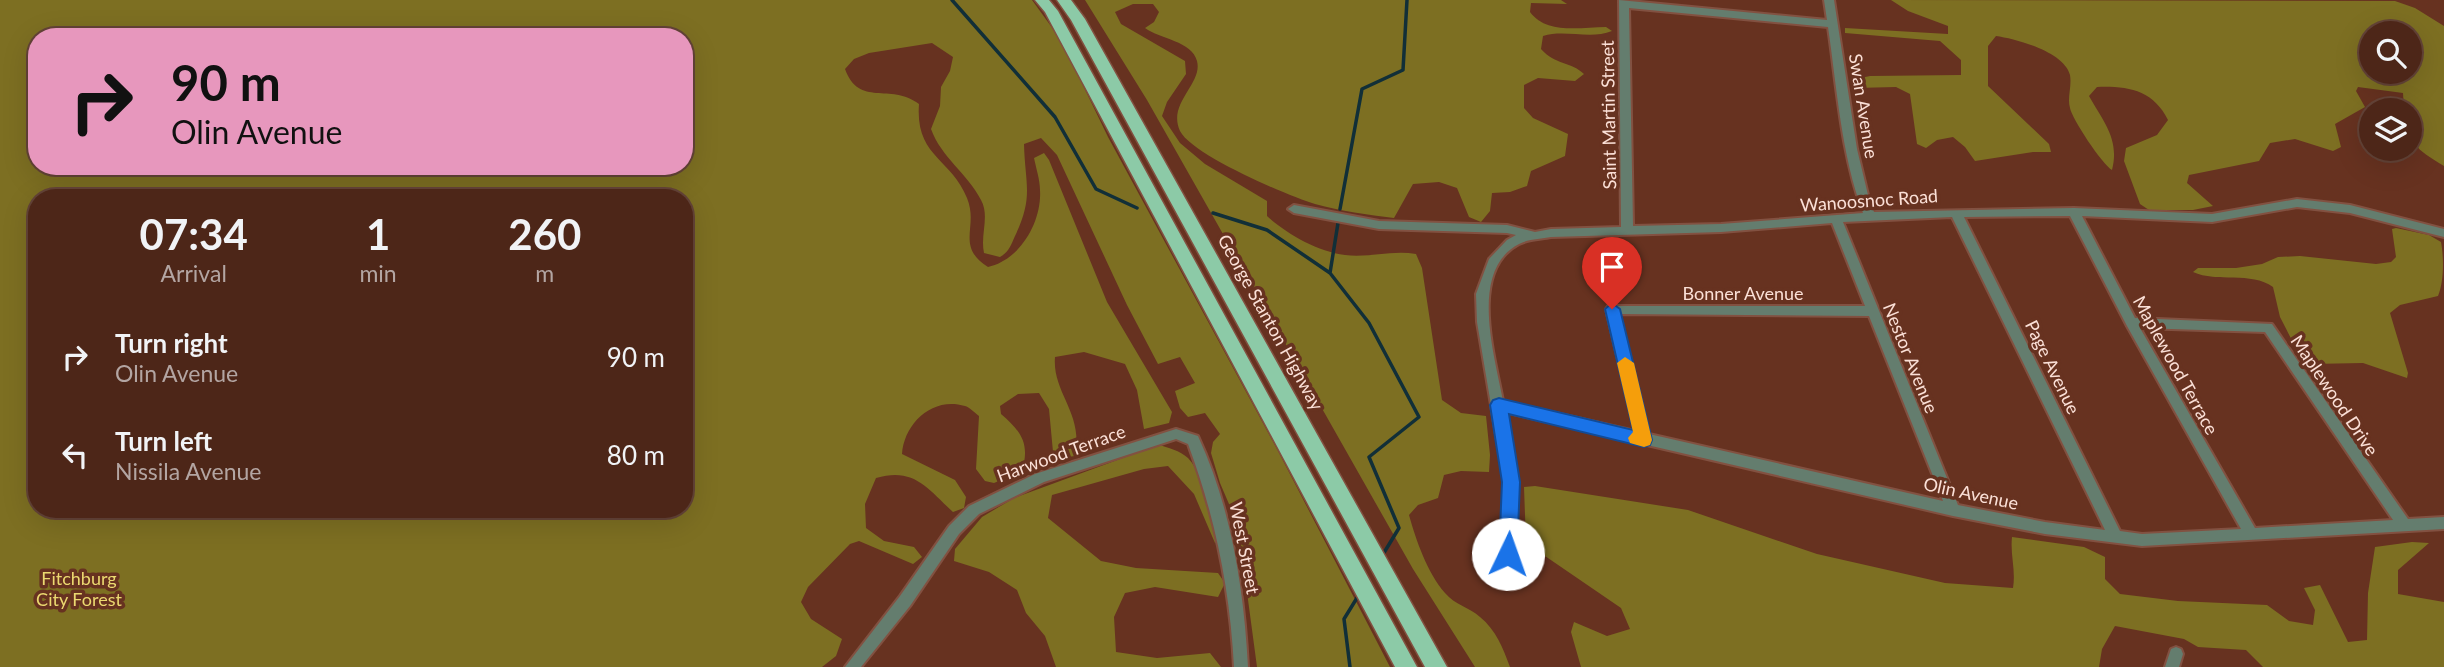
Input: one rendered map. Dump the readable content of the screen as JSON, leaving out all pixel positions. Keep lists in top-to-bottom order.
{
  "streets": {
    "highway": ["George Stanton Highway"],
    "street": [
      "Swan Avenue",
      "Saint Martin Street",
      "Wanoosnoc Road",
      "Bonner Avenue",
      "Nestor Avenue",
      "Maplewood Terrace",
      "Page Avenue",
      "Maplewood Drive",
      "Harwood Terrace",
      "Olin Avenue",
      "West Street"
    ]
  },
  "crossings": [
    ["Swan Avenue", "Wanoosnoc Road"],
    ["Saint Martin Street", "Wanoosnoc Road"],
    ["Wanoosnoc Road", "Nestor Avenue"],
    ["Wanoosnoc Road", "Maplewood Terrace"],
    ["Wanoosnoc Road", "Page Avenue"],
    ["Bonner Avenue", "Nestor Avenue"],
    ["Bonner Avenue", "Olin Avenue"],
    ["Nestor Avenue", "Olin Avenue"],
    ["Maplewood Terrace", "Maplewood Drive"],
    ["Maplewood Terrace", "Olin Avenue"],
    ["Page Avenue", "Olin Avenue"],
    ["Maplewood Drive", "Olin Avenue"],
    ["Harwood Terrace", "West Street"]
  ],
  "parks": ["Fitchburg City Forest"],
  "page": {
    "turn": ["90 m", "Olin Avenue"],
    "eta": [
      "07:34",
      "Arrival",
      "1",
      "min",
      "260",
      "m"
    ],
    "list": [
      {
        "name": "Turn right",
        "note": "Olin Avenue",
        "value": "90 m"
      },
      {
        "name": "Turn left",
        "note": "Nissila Avenue",
        "value": "80 m"
      }
    ]
  }
}
